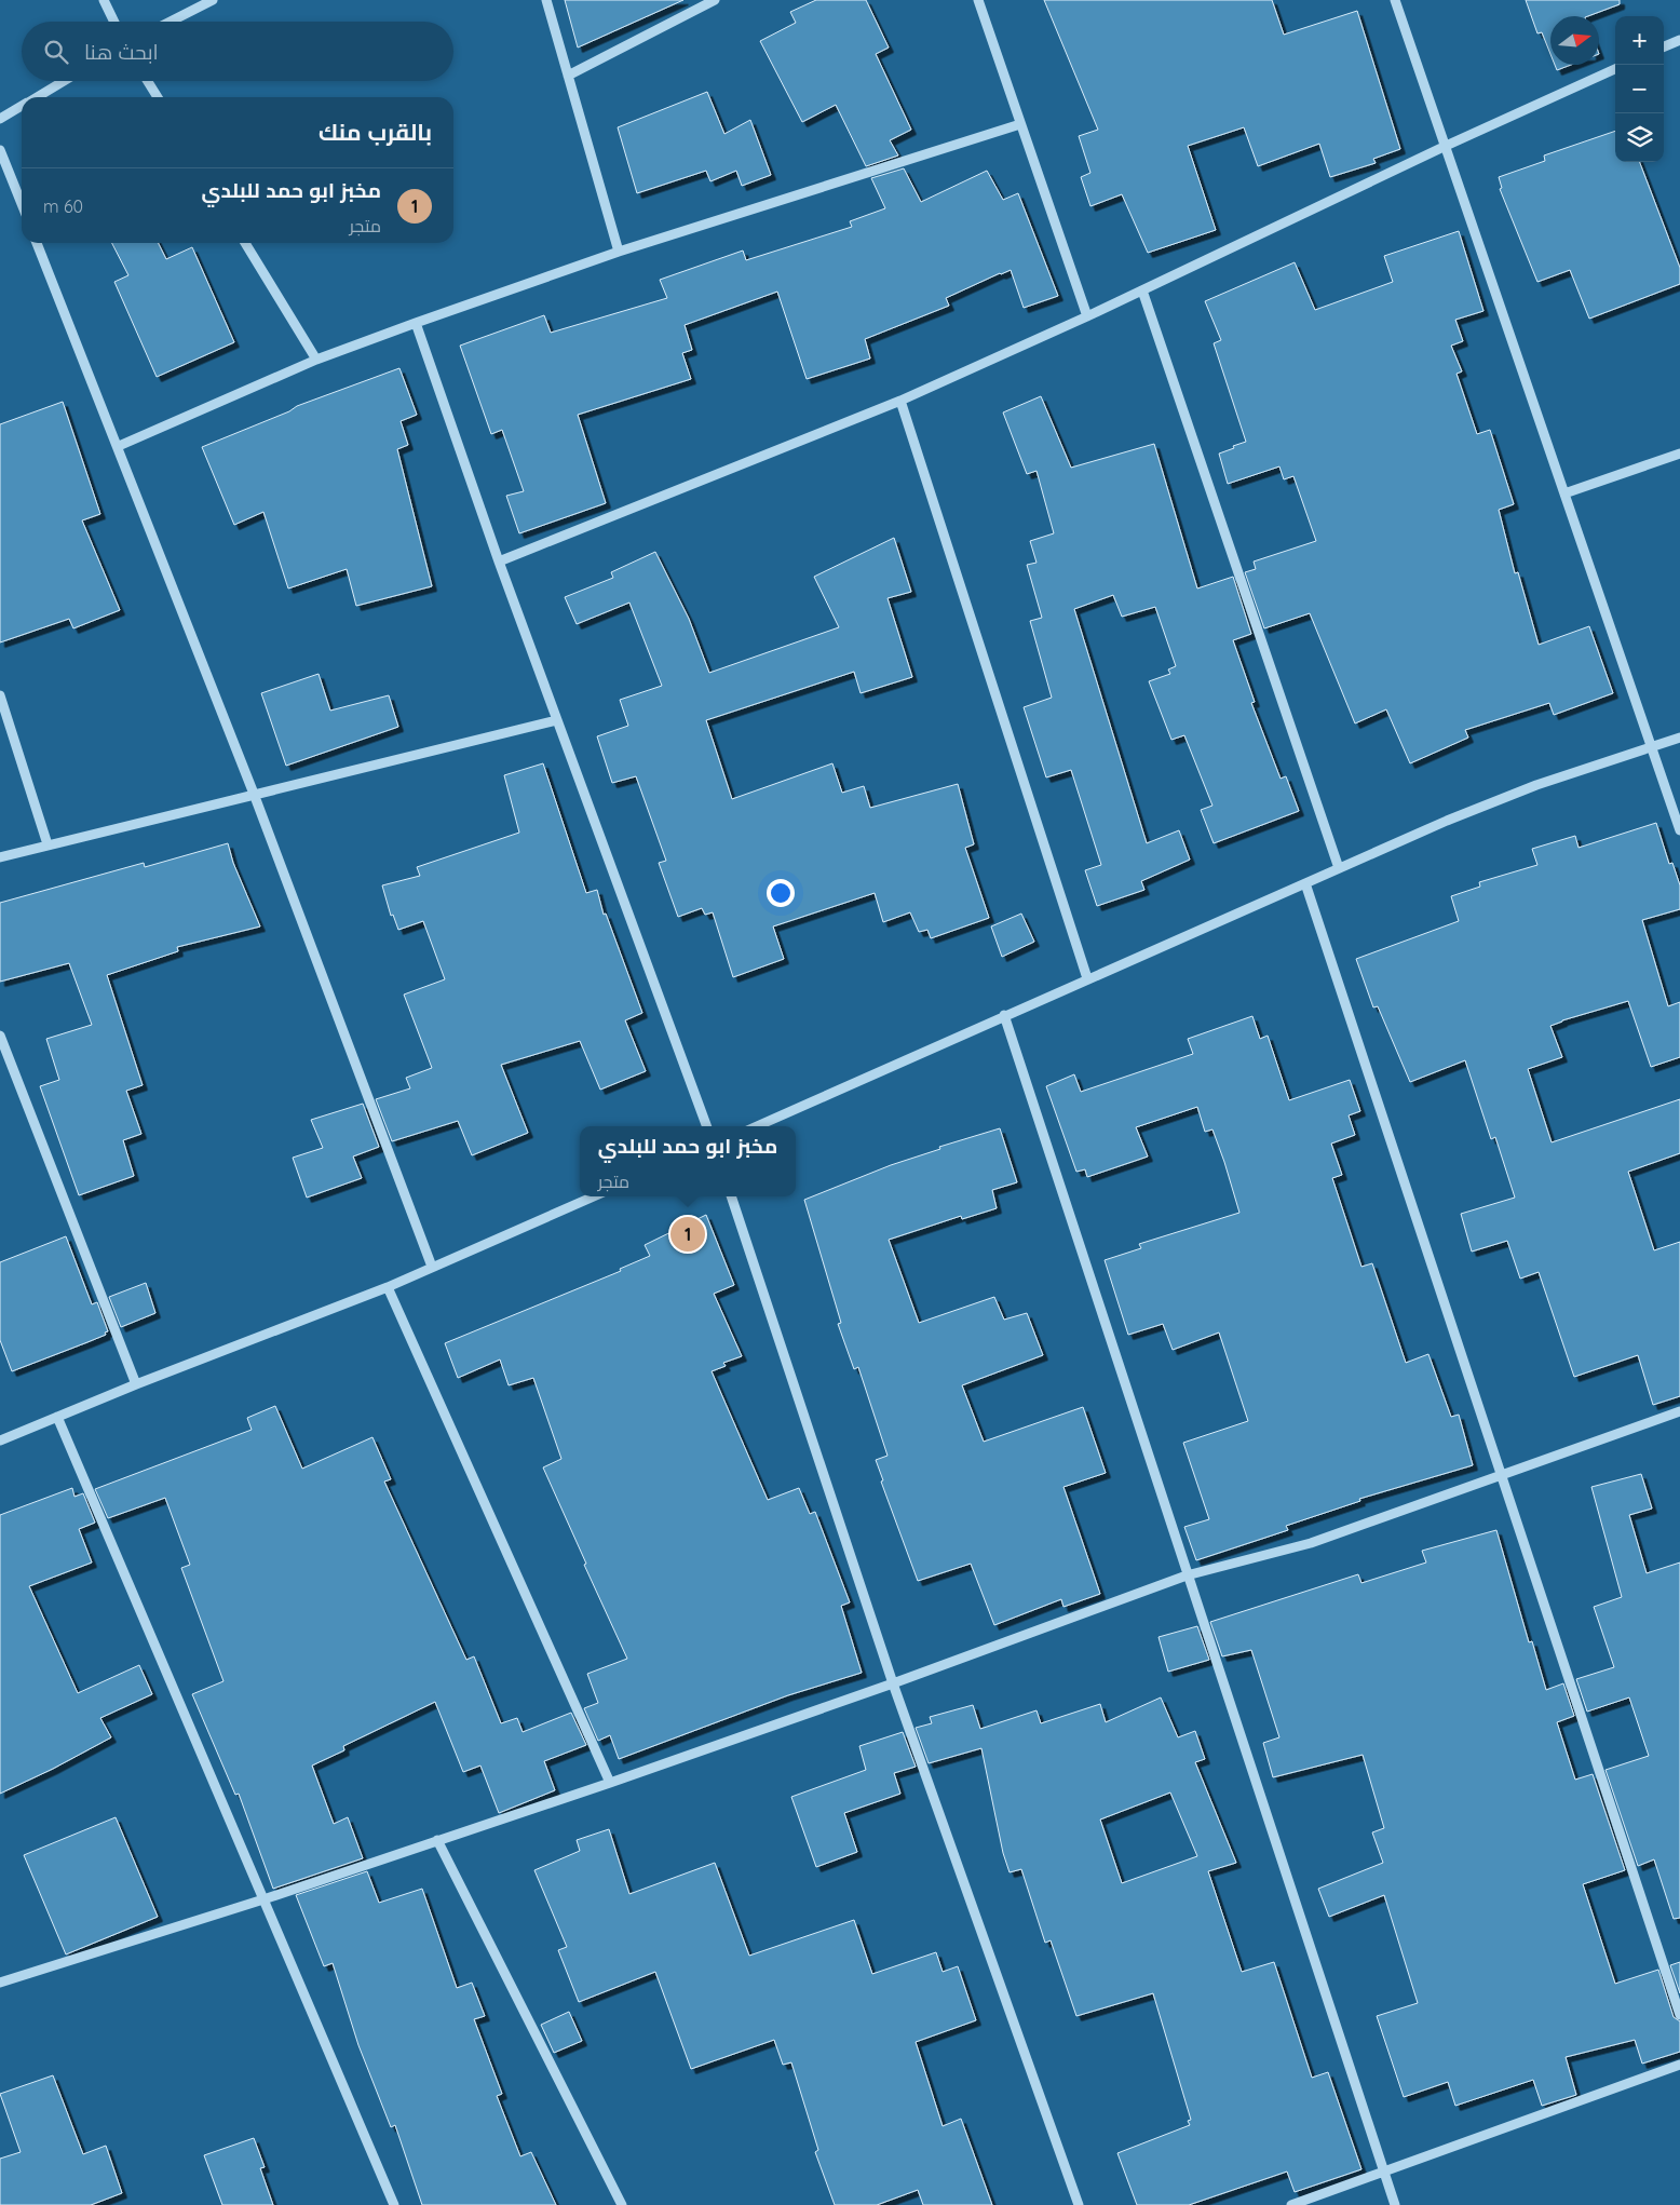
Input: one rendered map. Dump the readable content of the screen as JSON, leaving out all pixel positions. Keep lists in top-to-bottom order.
{
  "north": "right",
  "page": {
    "map_buttons": ["+", "−"],
    "search": "ابحث هنا",
    "heading": "بالقرب منك",
    "list": [
      {
        "mark": "1",
        "name": "مخبز ابو حمد للبلدي",
        "note": "متجر",
        "value": "60 m"
      }
    ],
    "popup": ["مخبز ابو حمد للبلدي", "متجر"],
    "pins": "1"
  }
}
